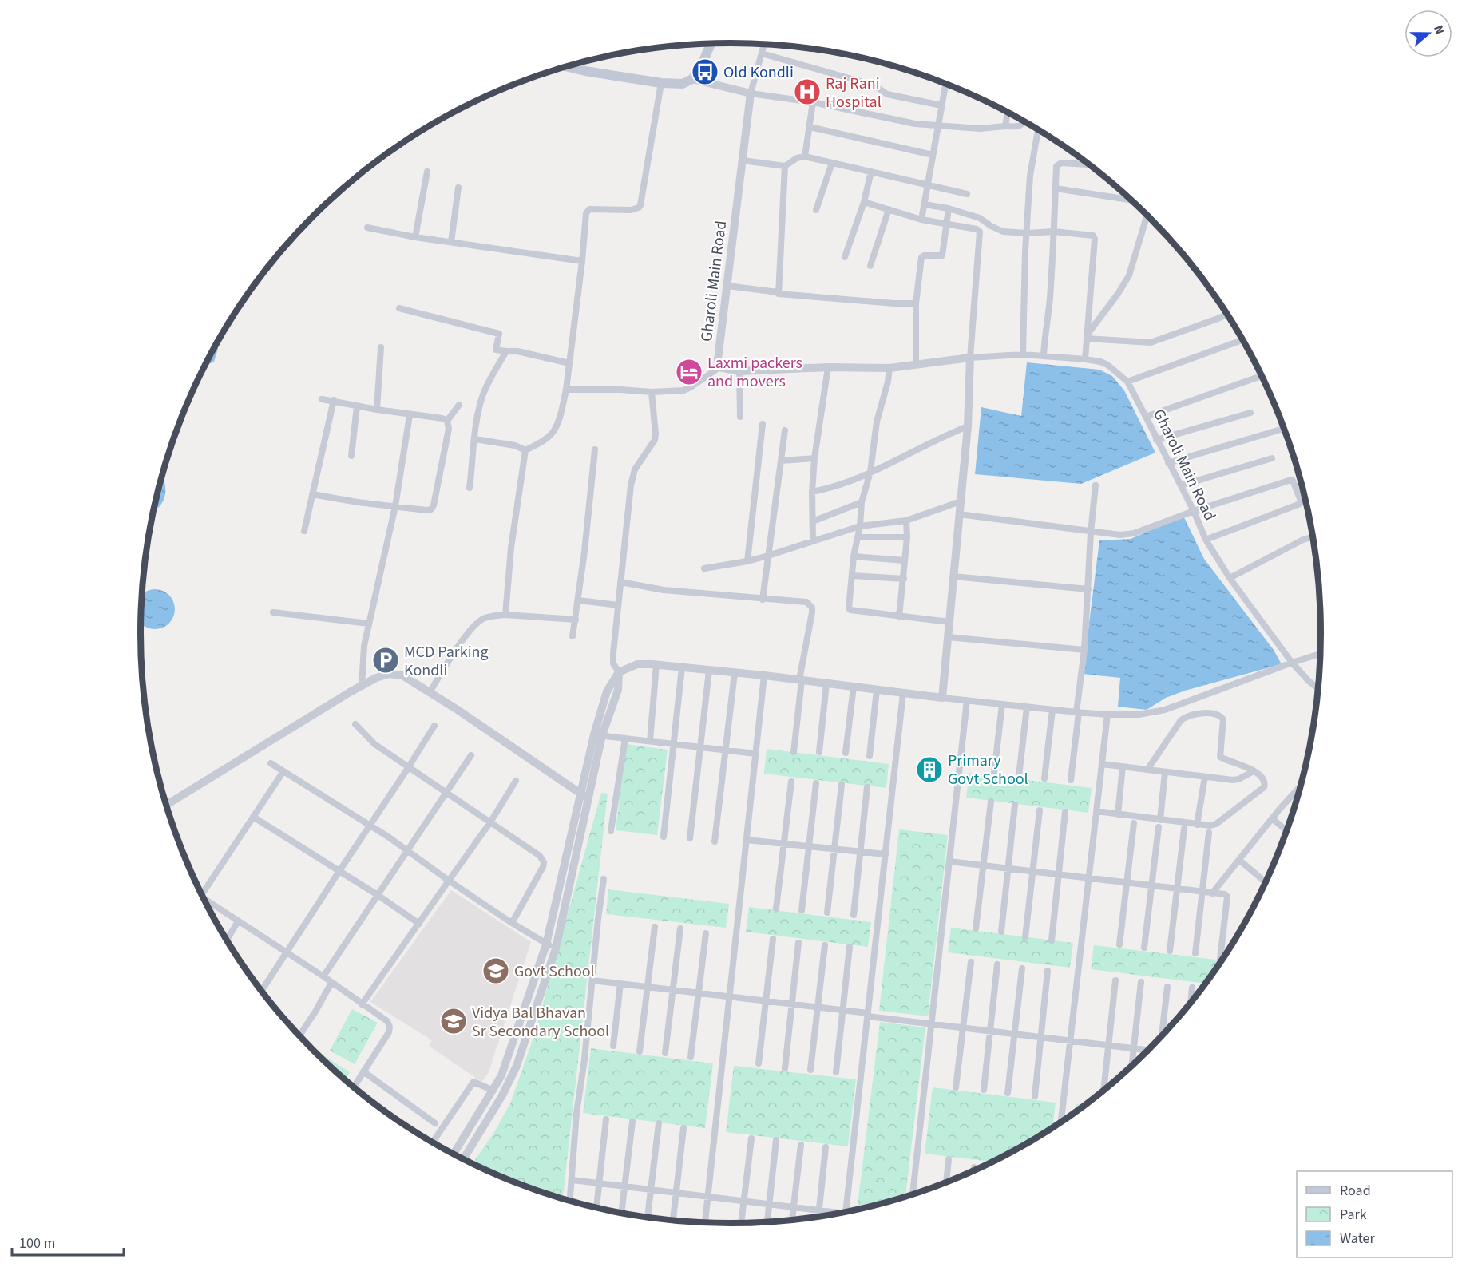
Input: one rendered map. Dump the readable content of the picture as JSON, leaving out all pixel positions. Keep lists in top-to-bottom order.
{
  "streets": {
    "street": ["Gharoli Main Road"]
  },
  "places": {
    "bus stop": ["Old Kondli"],
    "hospital": ["Raj Rani Hospital"],
    "hotel": ["Laxmi packers and movers"],
    "parking": ["MCD Parking Kondli"],
    "building": ["Primary Govt School"],
    "school or university": ["Govt School", "Vidya Bal Bhavan Sr Secondary School"]
  },
  "legend": ["Road", "Park", "Water"],
  "scale_bar": "100 m",
  "north": "right"
}
